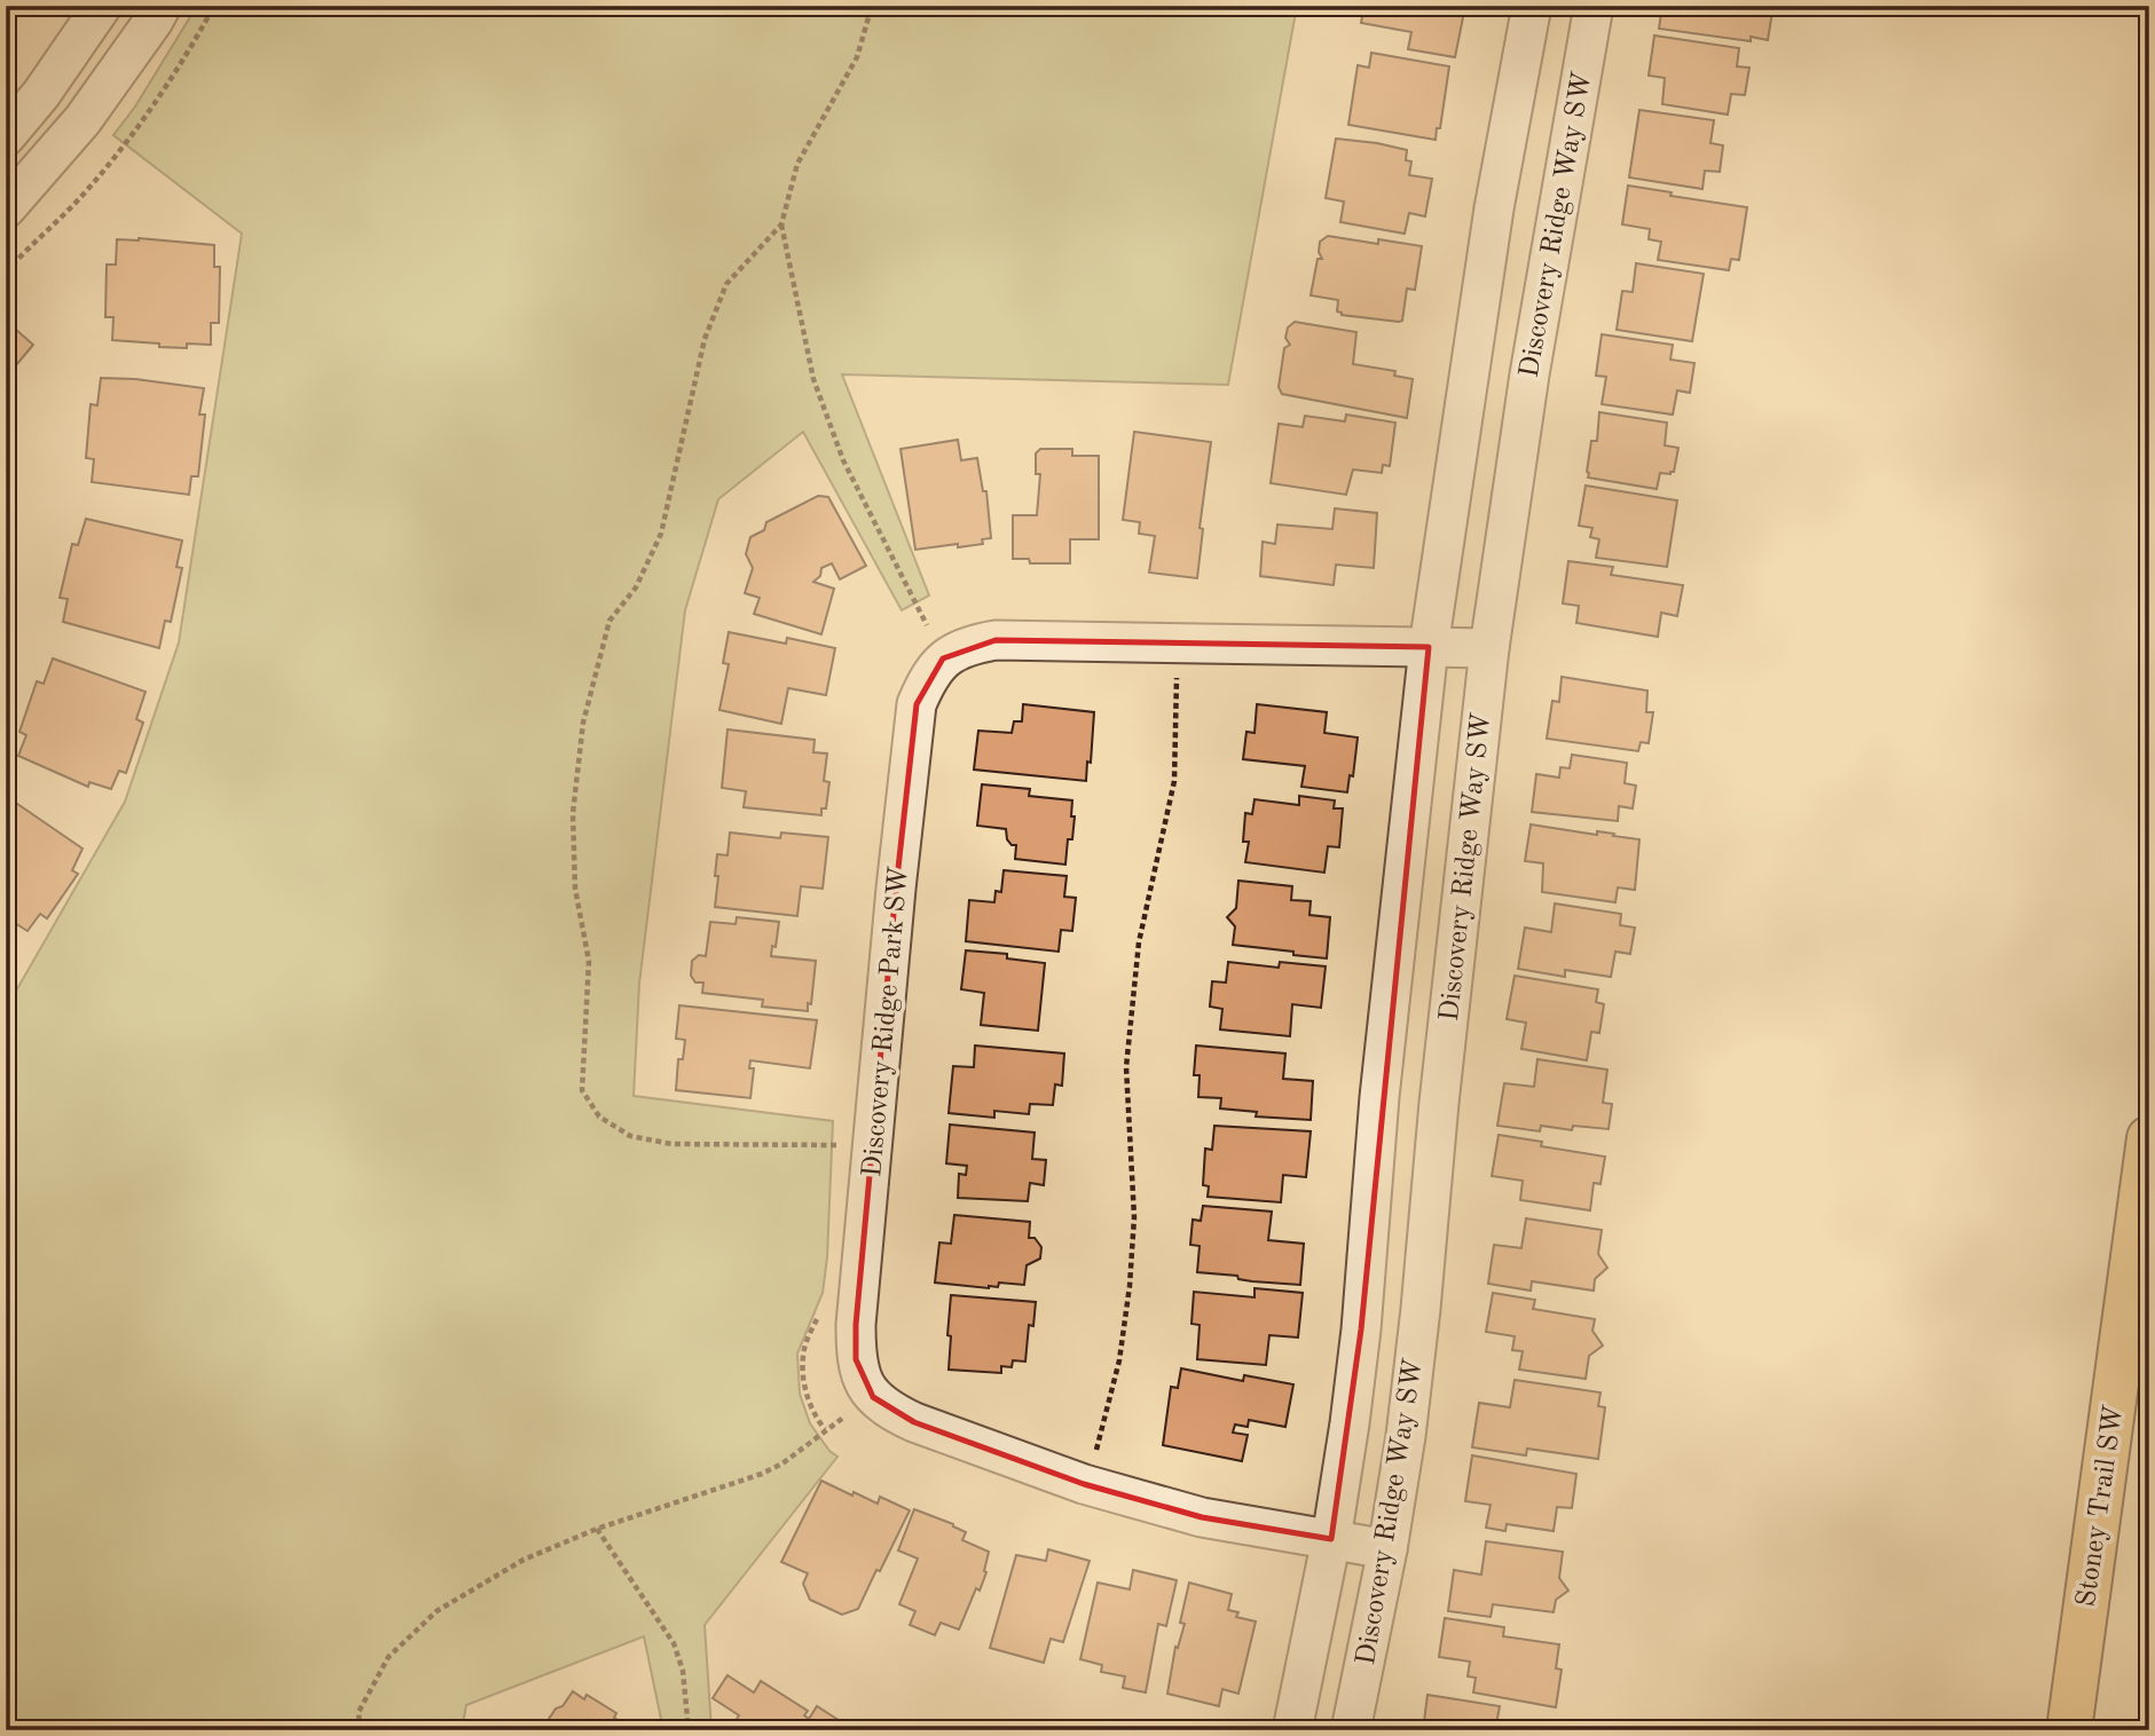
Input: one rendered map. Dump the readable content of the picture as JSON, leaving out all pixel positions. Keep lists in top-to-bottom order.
{
  "streets": {
    "highway": ["Stoney Trail SW"],
    "street": ["Discovery Ridge Way SW", "Discovery Ridge Park SW"]
  },
  "crossings": [
    ["Discovery Ridge Way SW", "Discovery Ridge Park SW"]
  ]
}
